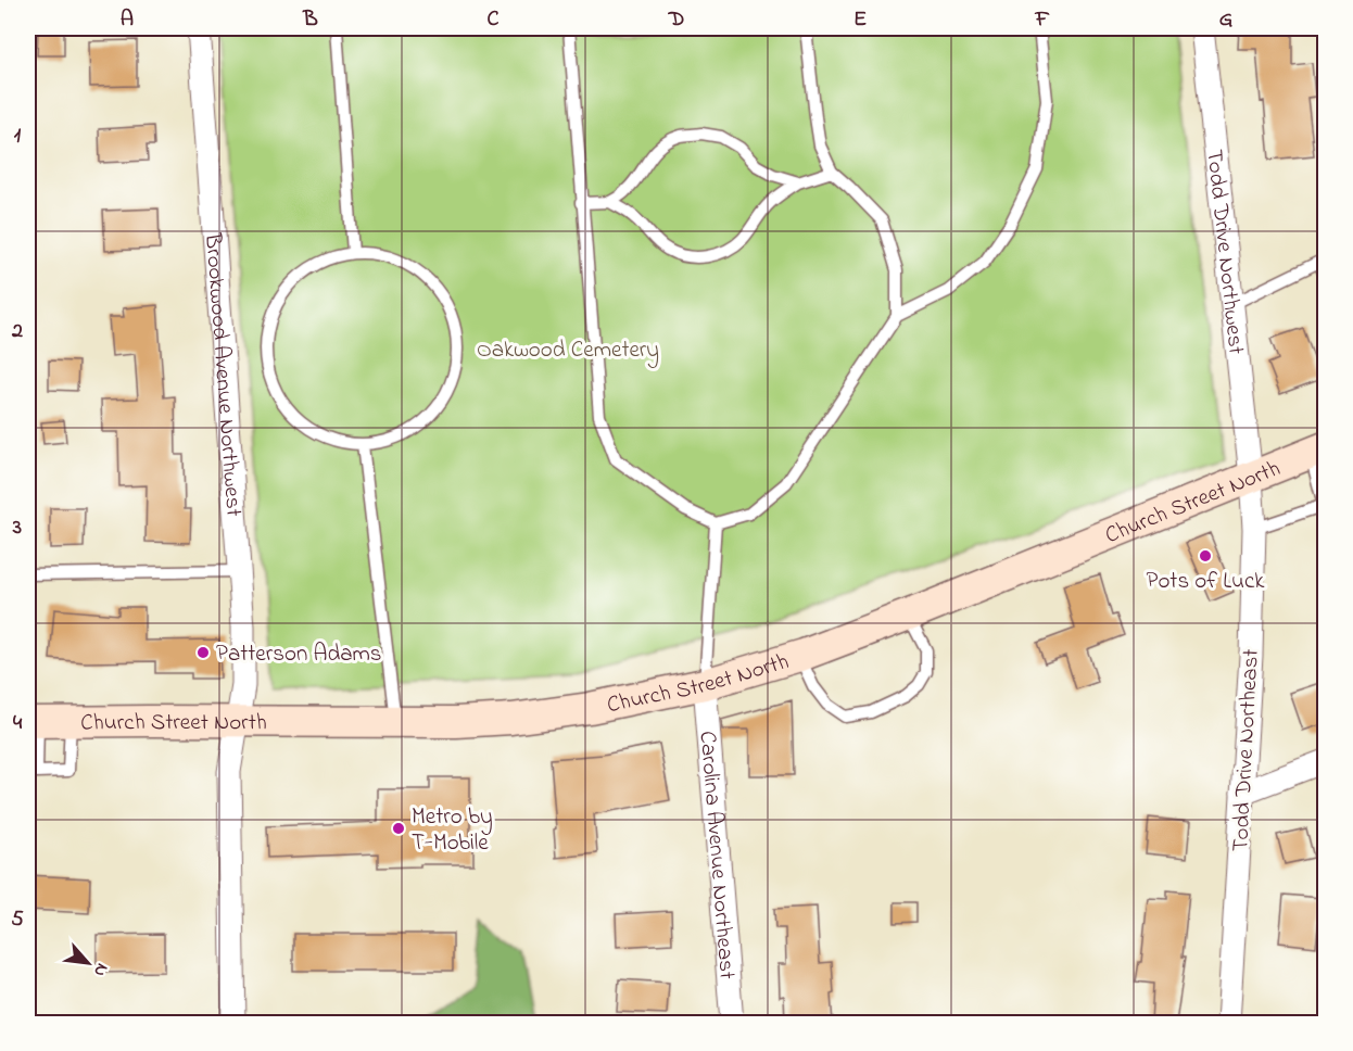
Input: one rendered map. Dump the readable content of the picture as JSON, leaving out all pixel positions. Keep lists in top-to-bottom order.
{
  "streets": {
    "main road": ["Church Street North"],
    "street": [
      "Todd Drive Northwest",
      "Brookwood Avenue Northwest",
      "Todd Drive Northeast",
      "Carolina Avenue Northeast"
    ]
  },
  "crossings": [
    ["Todd Drive Northwest", "Church Street North"],
    ["Todd Drive Northwest", "Todd Drive Northeast"],
    ["Brookwood Avenue Northwest", "Church Street North"],
    ["Church Street North", "Todd Drive Northeast"],
    ["Church Street North", "Carolina Avenue Northeast"]
  ],
  "parks": ["Oakwood Cemetery"],
  "places": ["Pots of Luck", "Patterson Adams", "Metro by T-Mobile"],
  "north": "bottom right",
  "grid": {
    "columns": [
      "A",
      "B",
      "C",
      "D",
      "E",
      "F",
      "G"
    ],
    "rows": [
      "1",
      "2",
      "3",
      "4",
      "5"
    ]
  }
}
